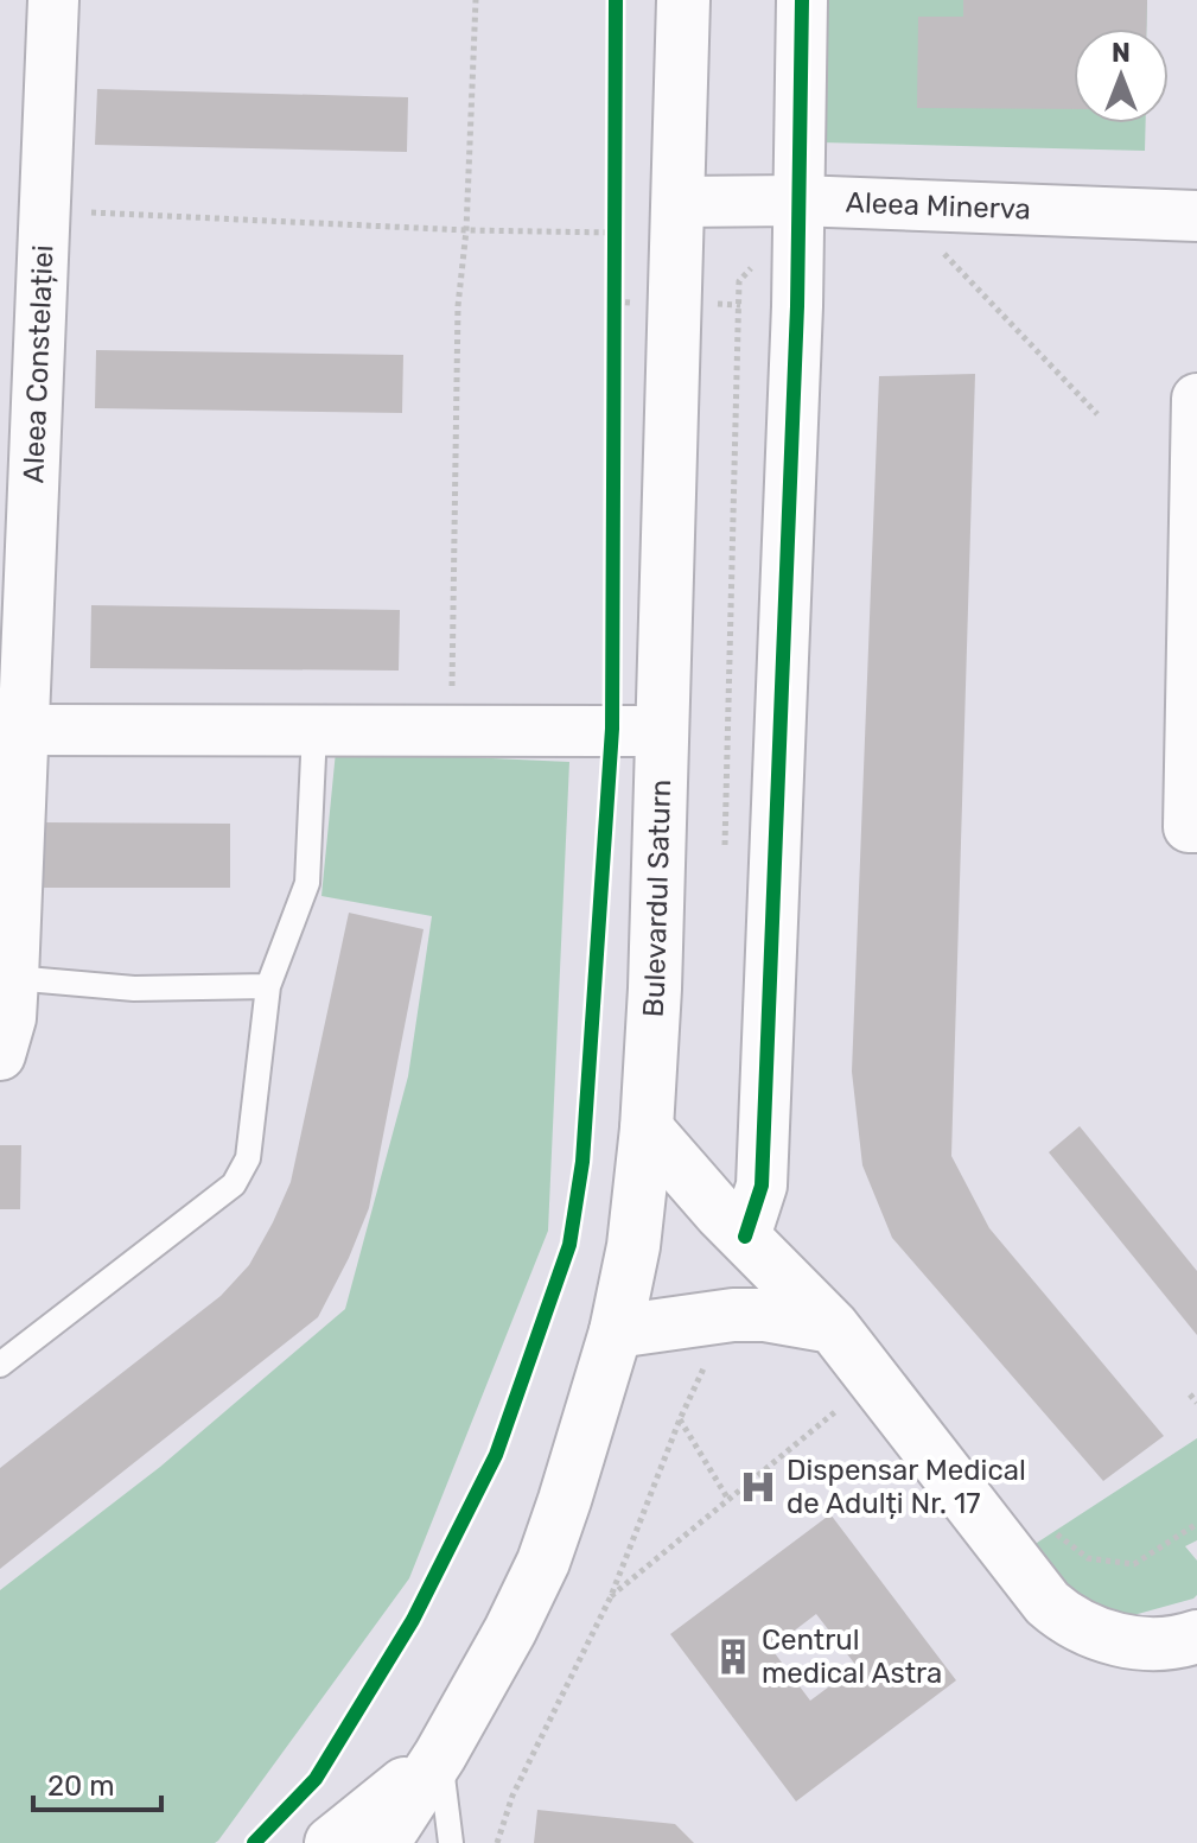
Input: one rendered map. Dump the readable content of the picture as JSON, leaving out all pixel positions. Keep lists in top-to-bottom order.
{
  "streets": {
    "main road": ["Bulevardul Saturn"],
    "street": ["Aleea Minerva", "Aleea Constelației"]
  },
  "crossings": [
    ["Aleea Minerva", "Bulevardul Saturn"]
  ],
  "places": {
    "hospital": ["Dispensar Medical de Adulți Nr. 17"],
    "building": ["Centrul medical Astra"]
  },
  "scale_bar": "20 m",
  "north": "top"
}
